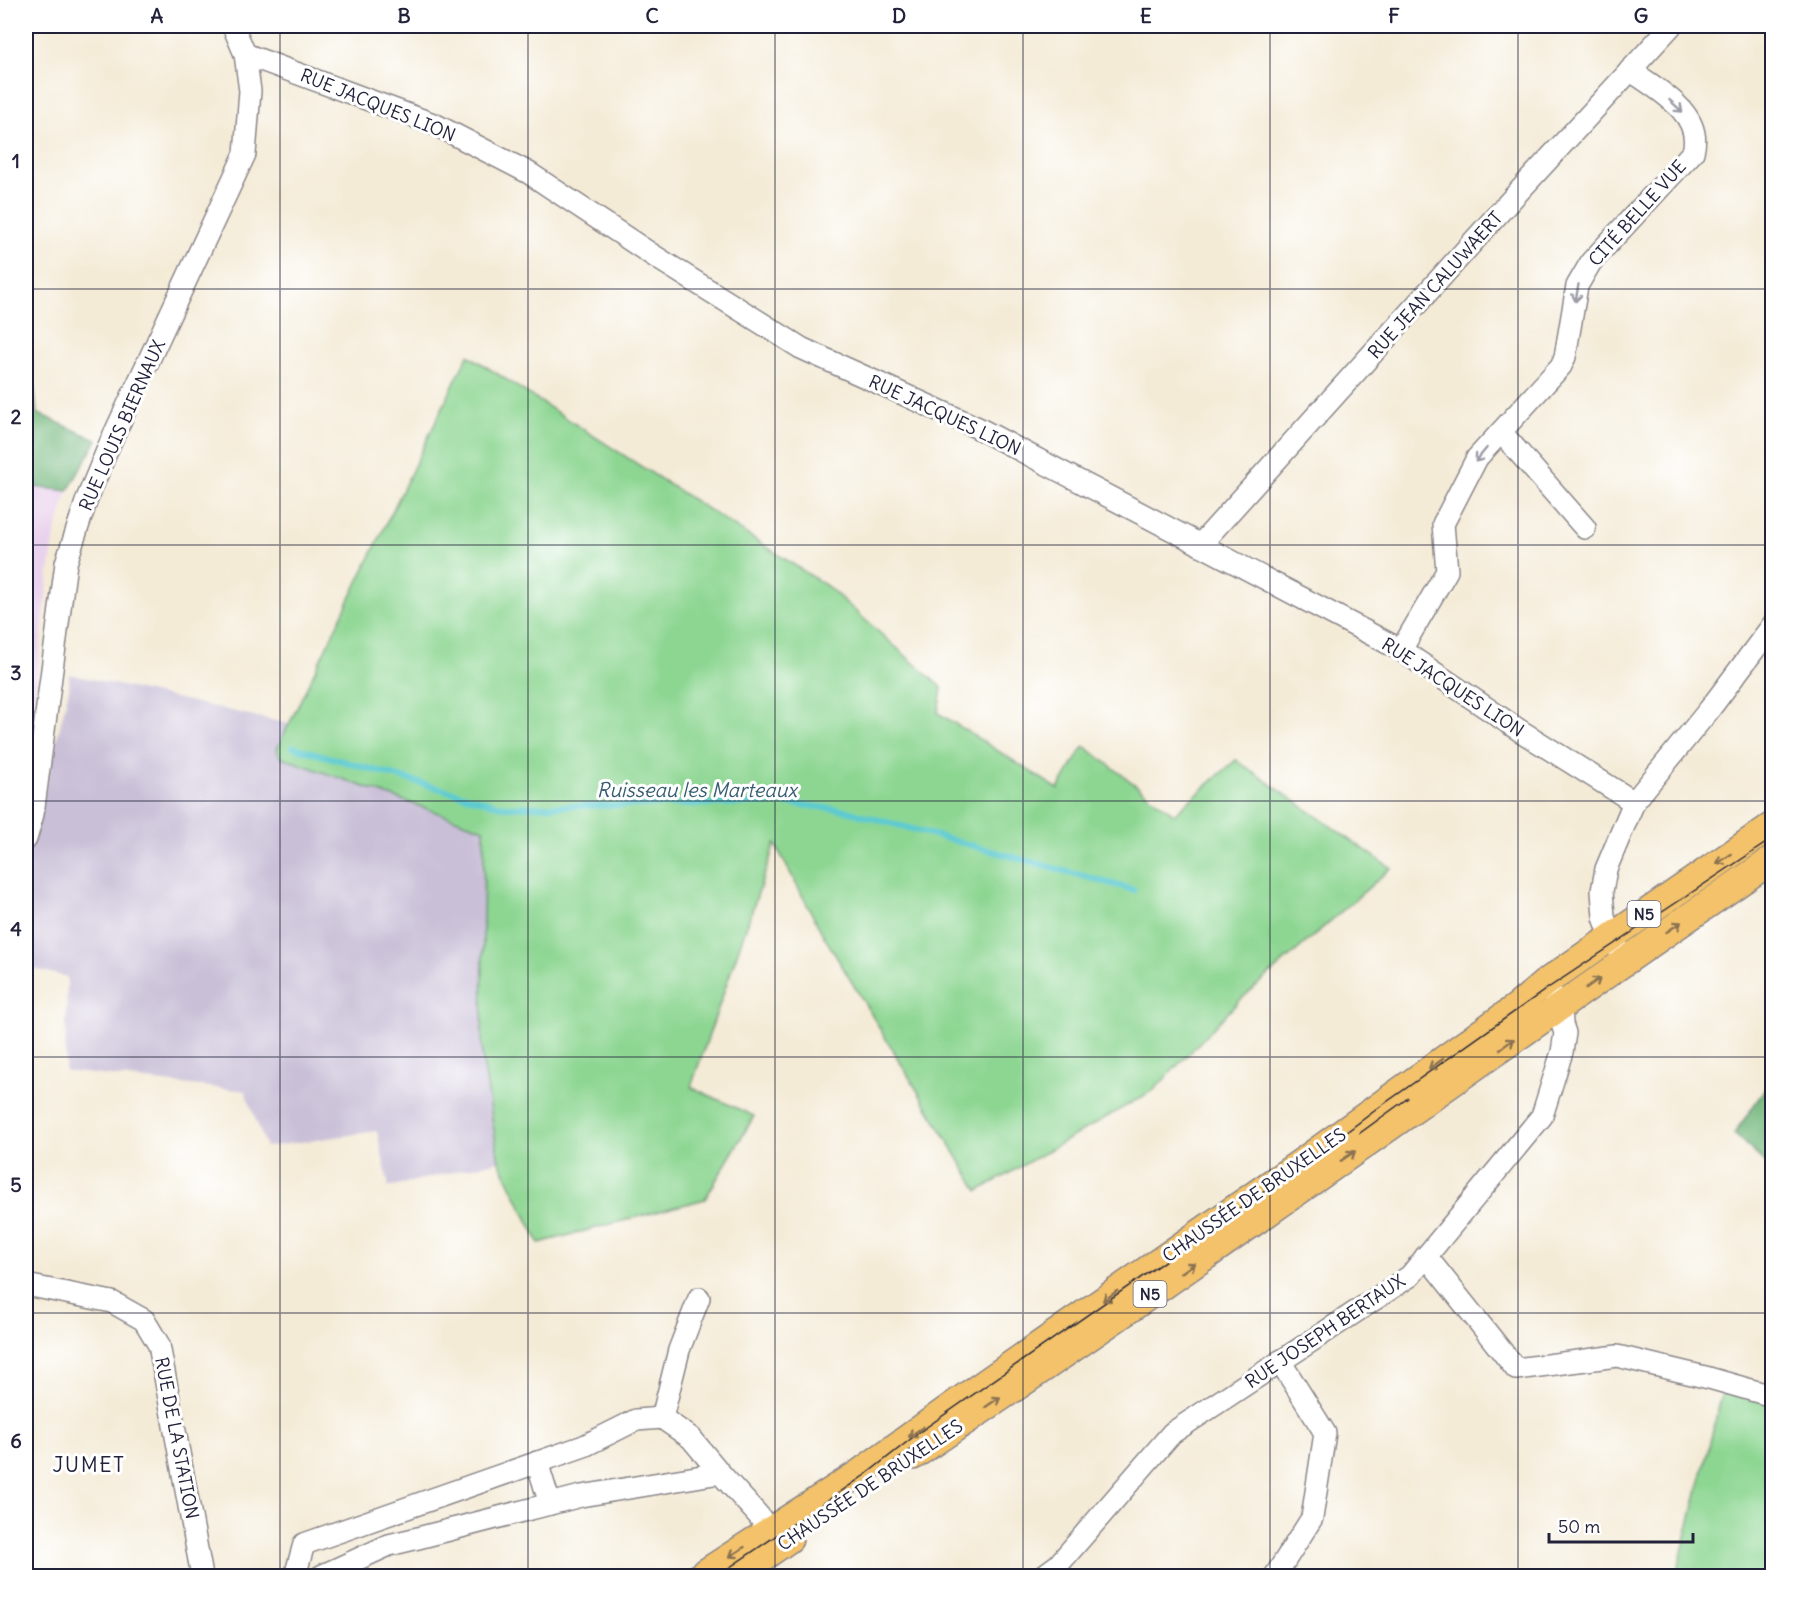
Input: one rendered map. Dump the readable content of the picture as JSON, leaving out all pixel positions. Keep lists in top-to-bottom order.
{
  "streets": {
    "main road": ["N5", "CHAUSSÉE DE BRUXELLES"],
    "street": [
      "RUE JACQUES LION",
      "CITÉ BELLE VUE",
      "RUE JEAN CALUWAERT",
      "RUE LOUIS BIERNAUX",
      "RUE JOSEPH BERTAUX",
      "RUE DE LA STATION"
    ]
  },
  "crossings": [
    ["RUE JACQUES LION", "CITÉ BELLE VUE"],
    ["RUE JACQUES LION", "RUE JEAN CALUWAERT"],
    ["RUE JACQUES LION", "RUE LOUIS BIERNAUX"],
    ["CITÉ BELLE VUE", "RUE JEAN CALUWAERT"],
    ["CHAUSSÉE DE BRUXELLES", "RUE JOSEPH BERTAUX"]
  ],
  "one_way": ["CITÉ BELLE VUE"],
  "districts": ["JUMET"],
  "water": ["Ruisseau les Marteaux"],
  "scale_bar": "50 m",
  "grid": {
    "columns": [
      "A",
      "B",
      "C",
      "D",
      "E",
      "F",
      "G"
    ],
    "rows": [
      "1",
      "2",
      "3",
      "4",
      "5",
      "6"
    ]
  }
}
